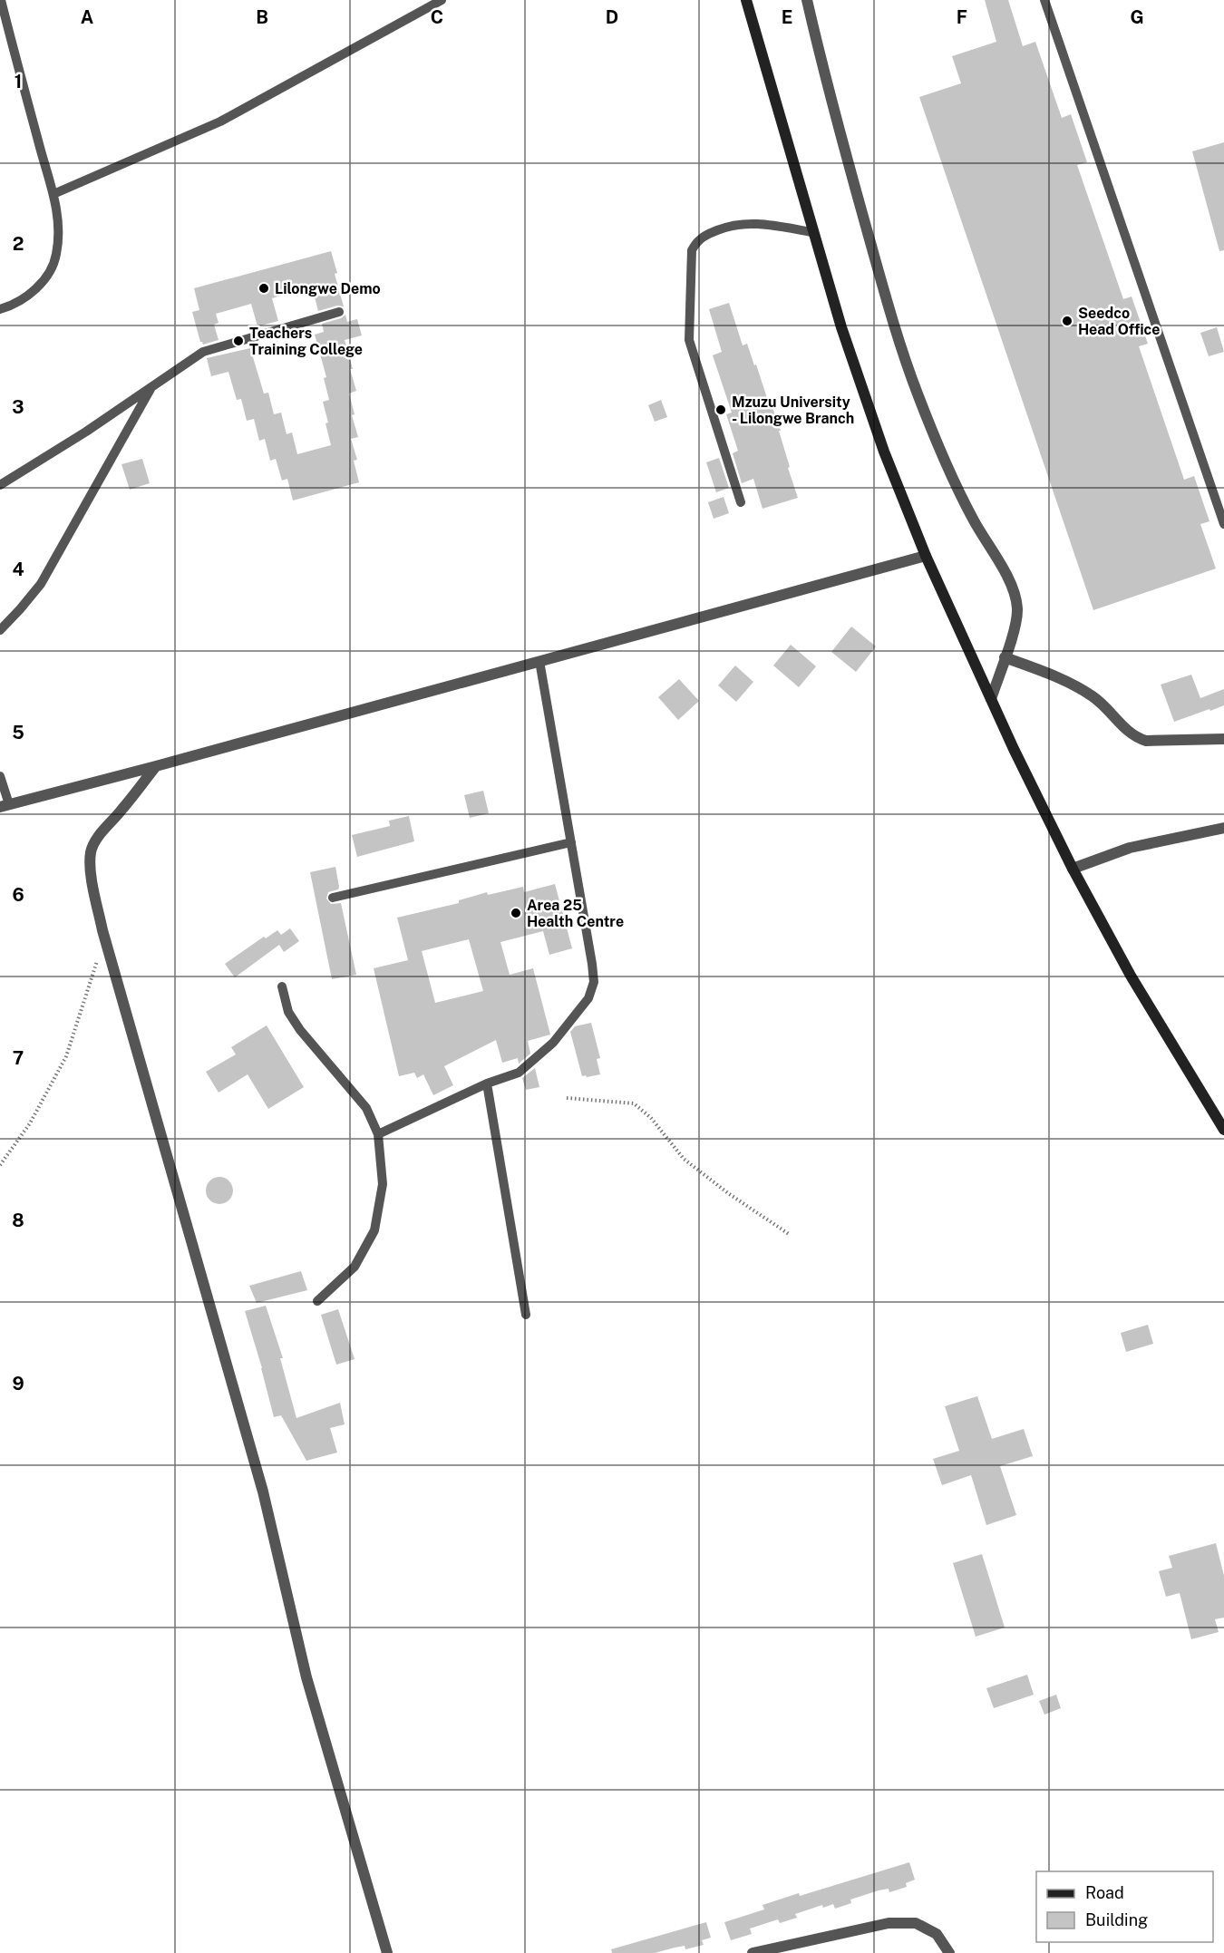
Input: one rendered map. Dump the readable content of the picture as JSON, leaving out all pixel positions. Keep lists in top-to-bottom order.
{
  "places": [
    "Lilongwe Demo",
    "Seedco Head Office",
    "Teachers Training College",
    "Mzuzu University - Lilongwe Branch",
    "Area 25 Health Centre"
  ],
  "legend": ["Road", "Building"],
  "grid": {
    "columns": [
      "A",
      "B",
      "C",
      "D",
      "E",
      "F",
      "G"
    ],
    "rows": [
      "1",
      "2",
      "3",
      "4",
      "5",
      "6",
      "7",
      "8",
      "9"
    ]
  }
}
